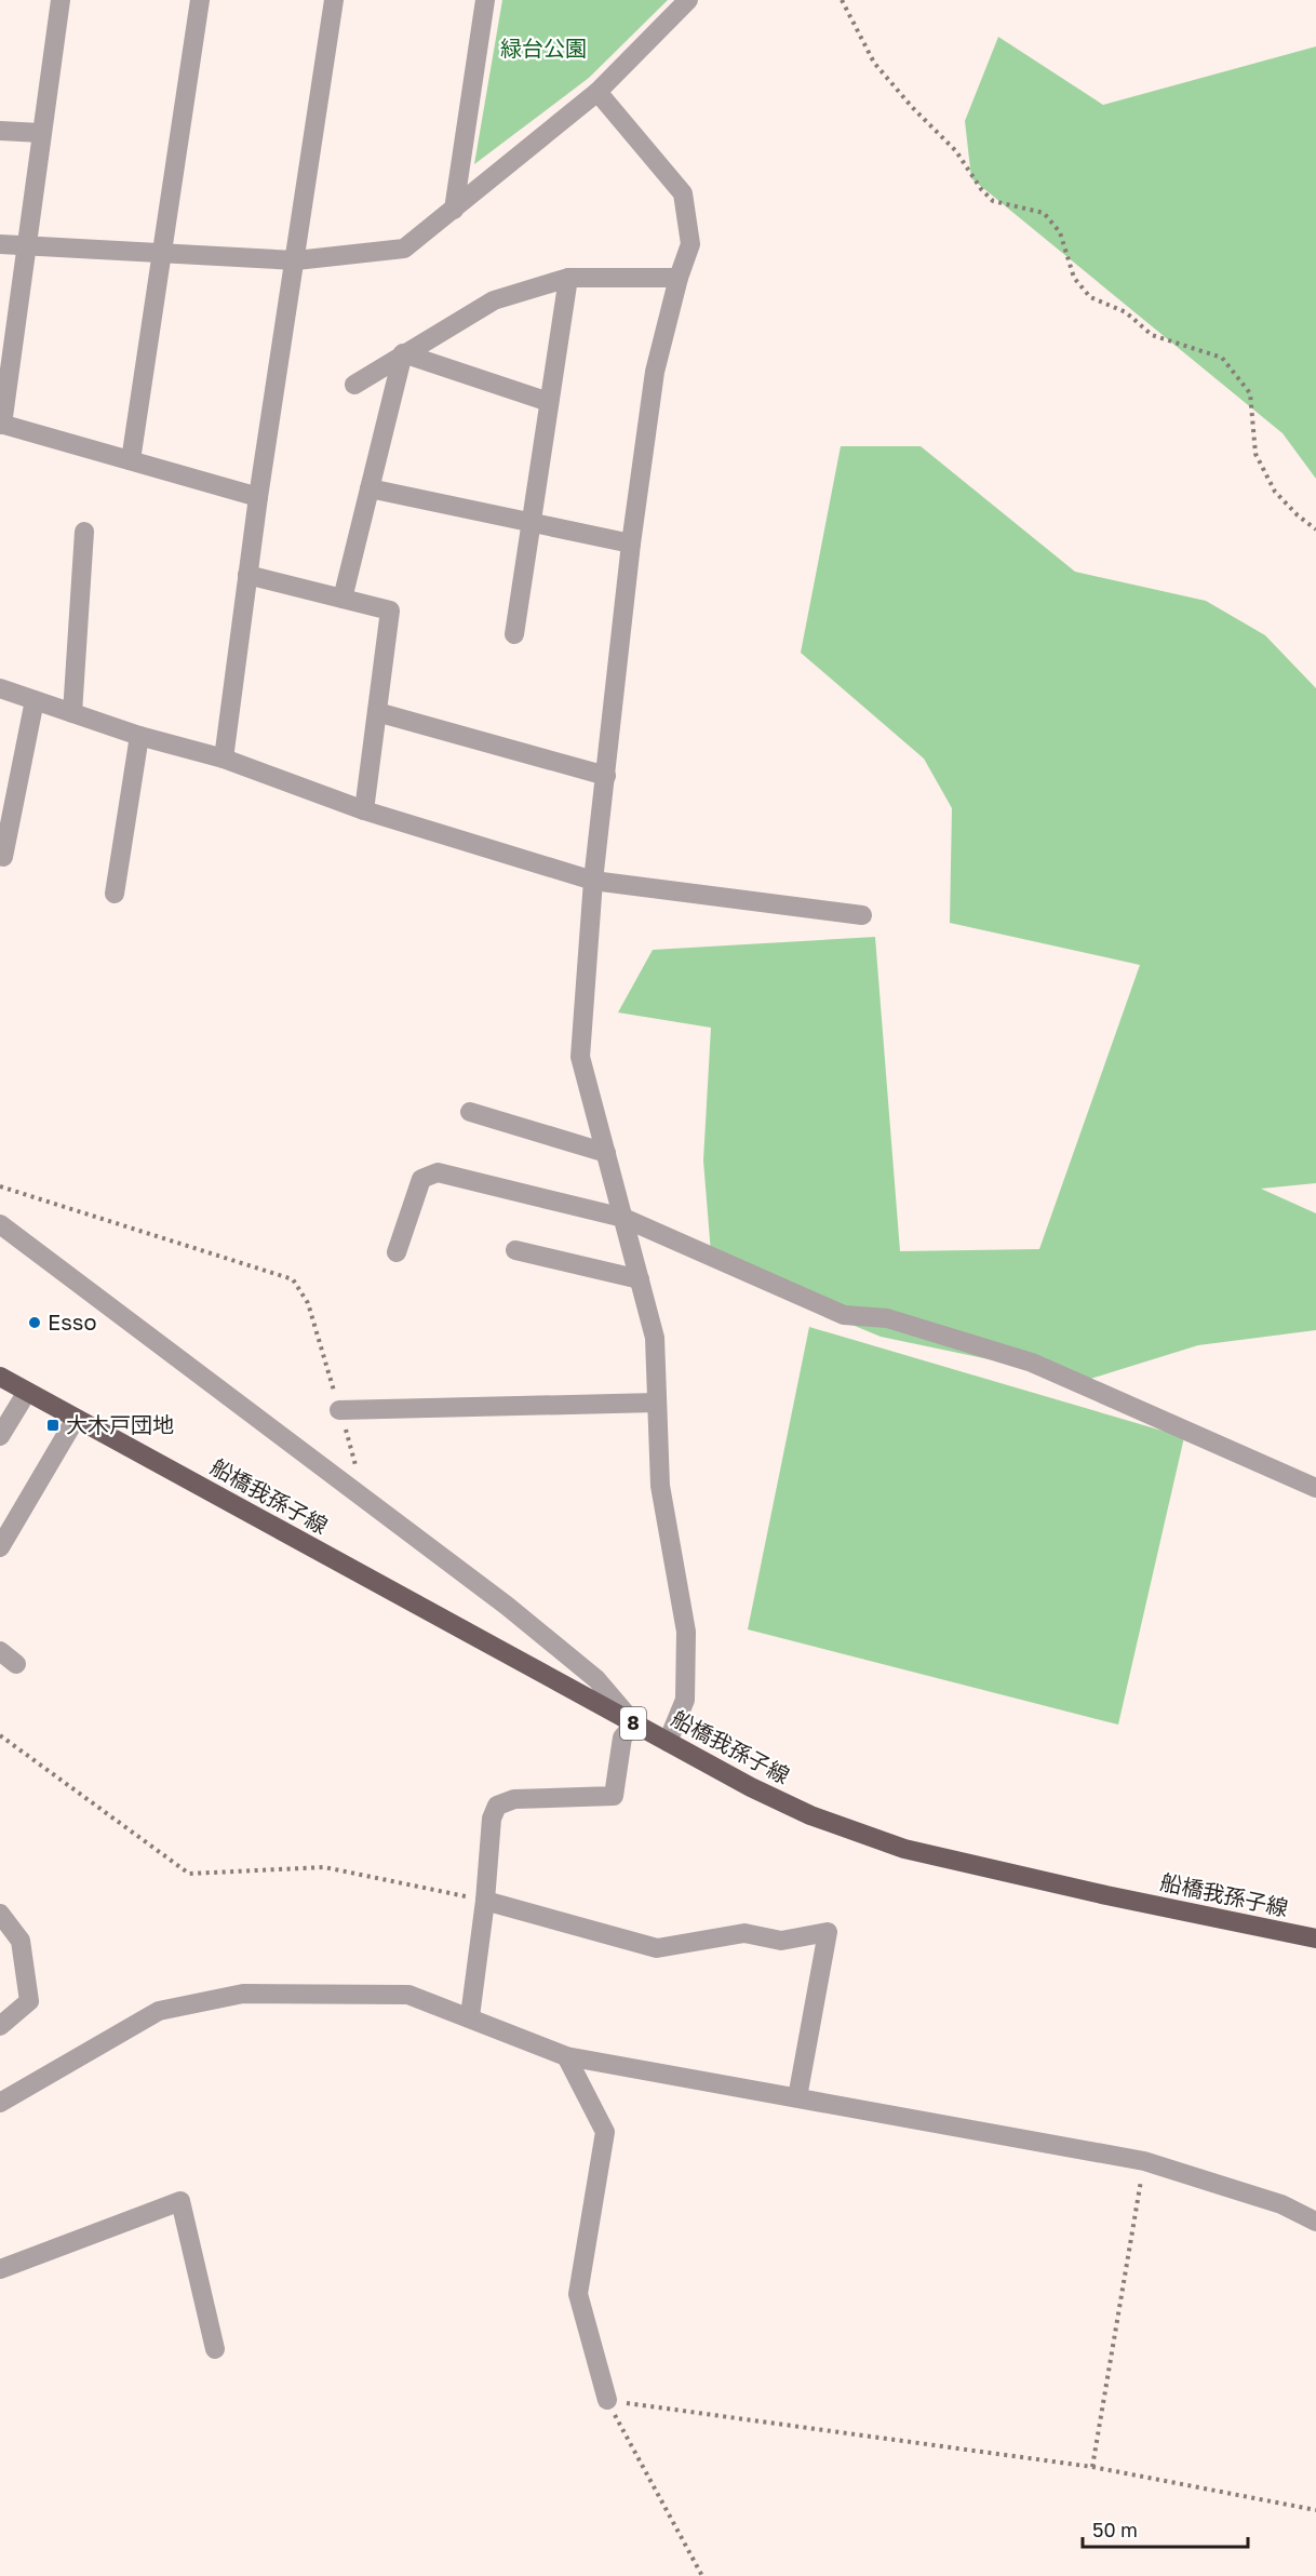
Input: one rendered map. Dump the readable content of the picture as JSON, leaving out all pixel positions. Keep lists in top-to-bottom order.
{
  "streets": {
    "main road": ["船橋我孫子線", "8"]
  },
  "parks": ["緑台公園"],
  "places": {
    "other": ["Esso"],
    "transit": ["大木戸団地"]
  },
  "scale_bar": "50 m"
}
